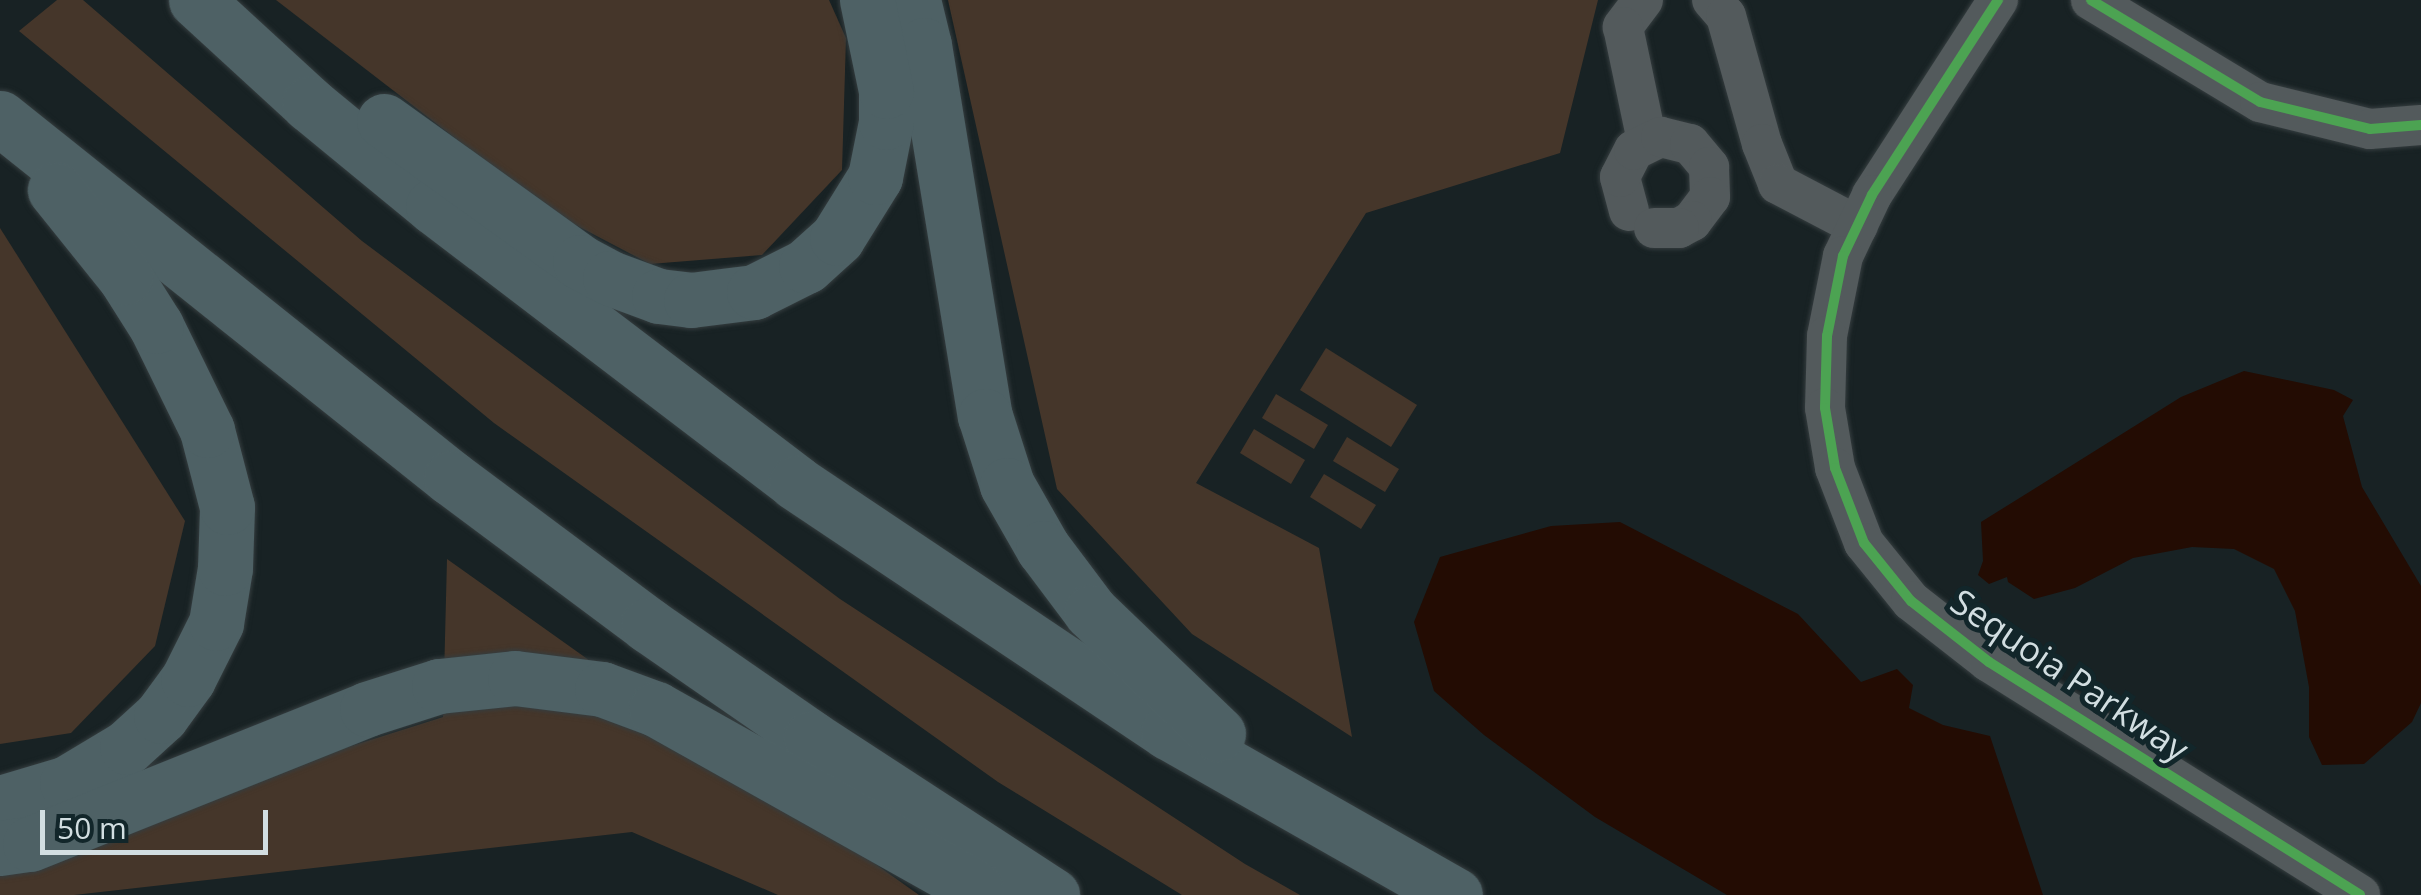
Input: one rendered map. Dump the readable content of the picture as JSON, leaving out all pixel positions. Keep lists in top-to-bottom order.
{
  "streets": {
    "street": ["Sequoia Parkway"]
  },
  "scale_bar": "50 m"
}
